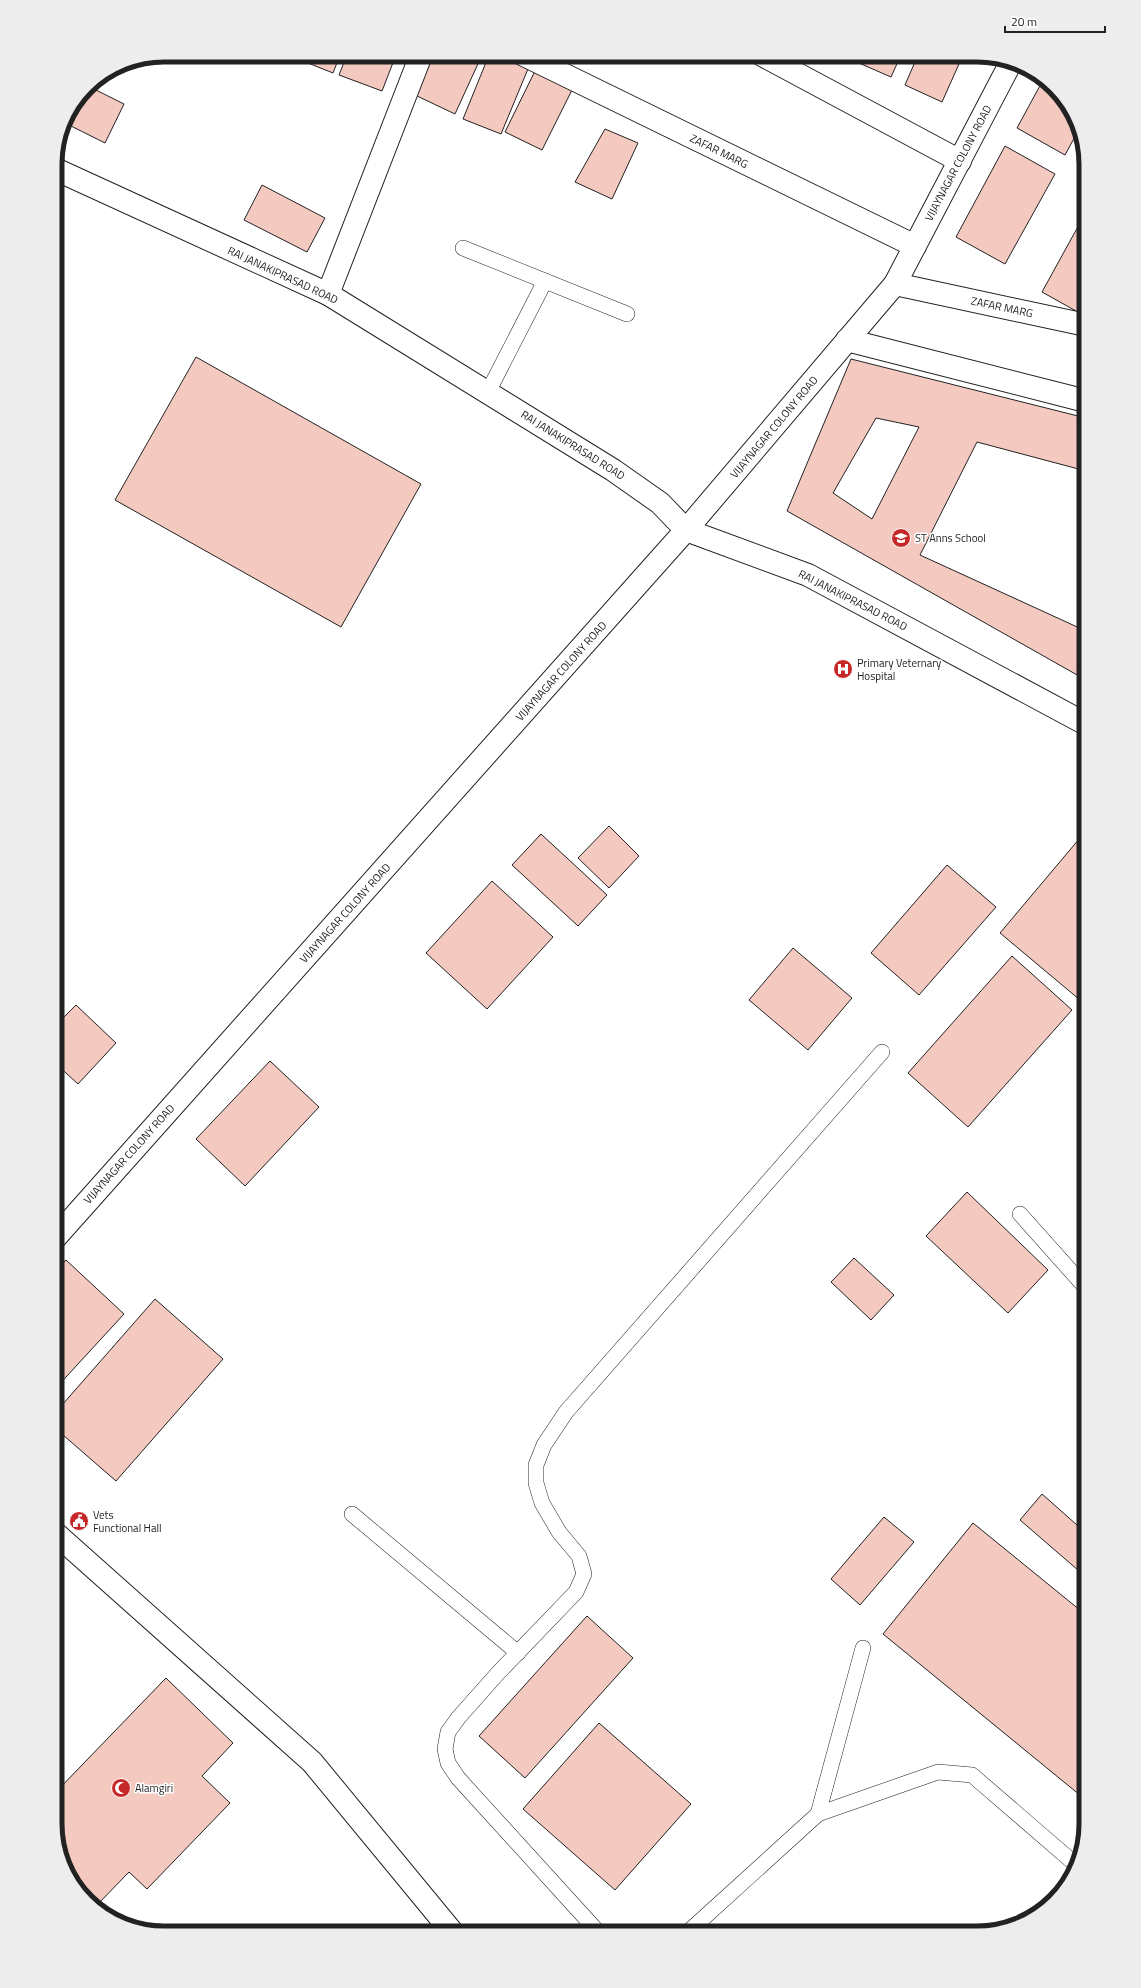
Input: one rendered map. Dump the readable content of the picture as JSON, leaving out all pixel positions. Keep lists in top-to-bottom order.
{
  "streets": {
    "street": ["ZAFAR MARG", "VIJAYNAGAR COLONY ROAD", "RAI JANAKIPRASAD ROAD"]
  },
  "crossings": [
    ["ZAFAR MARG", "VIJAYNAGAR COLONY ROAD"],
    ["VIJAYNAGAR COLONY ROAD", "RAI JANAKIPRASAD ROAD"]
  ],
  "places": {
    "school or university": ["ST Anns School"],
    "hospital": ["Primary Veternary Hospital"],
    "public building": ["Vets Functional Hall"],
    "mosque": ["Alamgiri"]
  },
  "scale_bar": "20 m"
}
